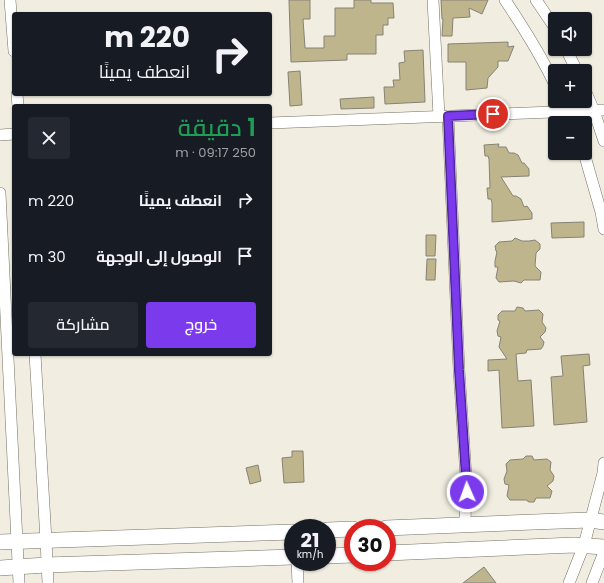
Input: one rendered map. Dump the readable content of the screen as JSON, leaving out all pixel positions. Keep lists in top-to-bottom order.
{
  "page": {
    "map_buttons": ["+", "−"],
    "turn": ["220 m", "انعطف يمينًا"],
    "heading": ["1 دقيقة", "250 m · 09:17"],
    "list": [
      {
        "name": "انعطف يمينًا",
        "value": "220 m"
      },
      {
        "name": "الوصول إلى الوجهة",
        "value": "30 m"
      }
    ],
    "buttons": ["خروج", "مشاركة"],
    "speed": "21 km/h",
    "limit": "30"
  }
}
